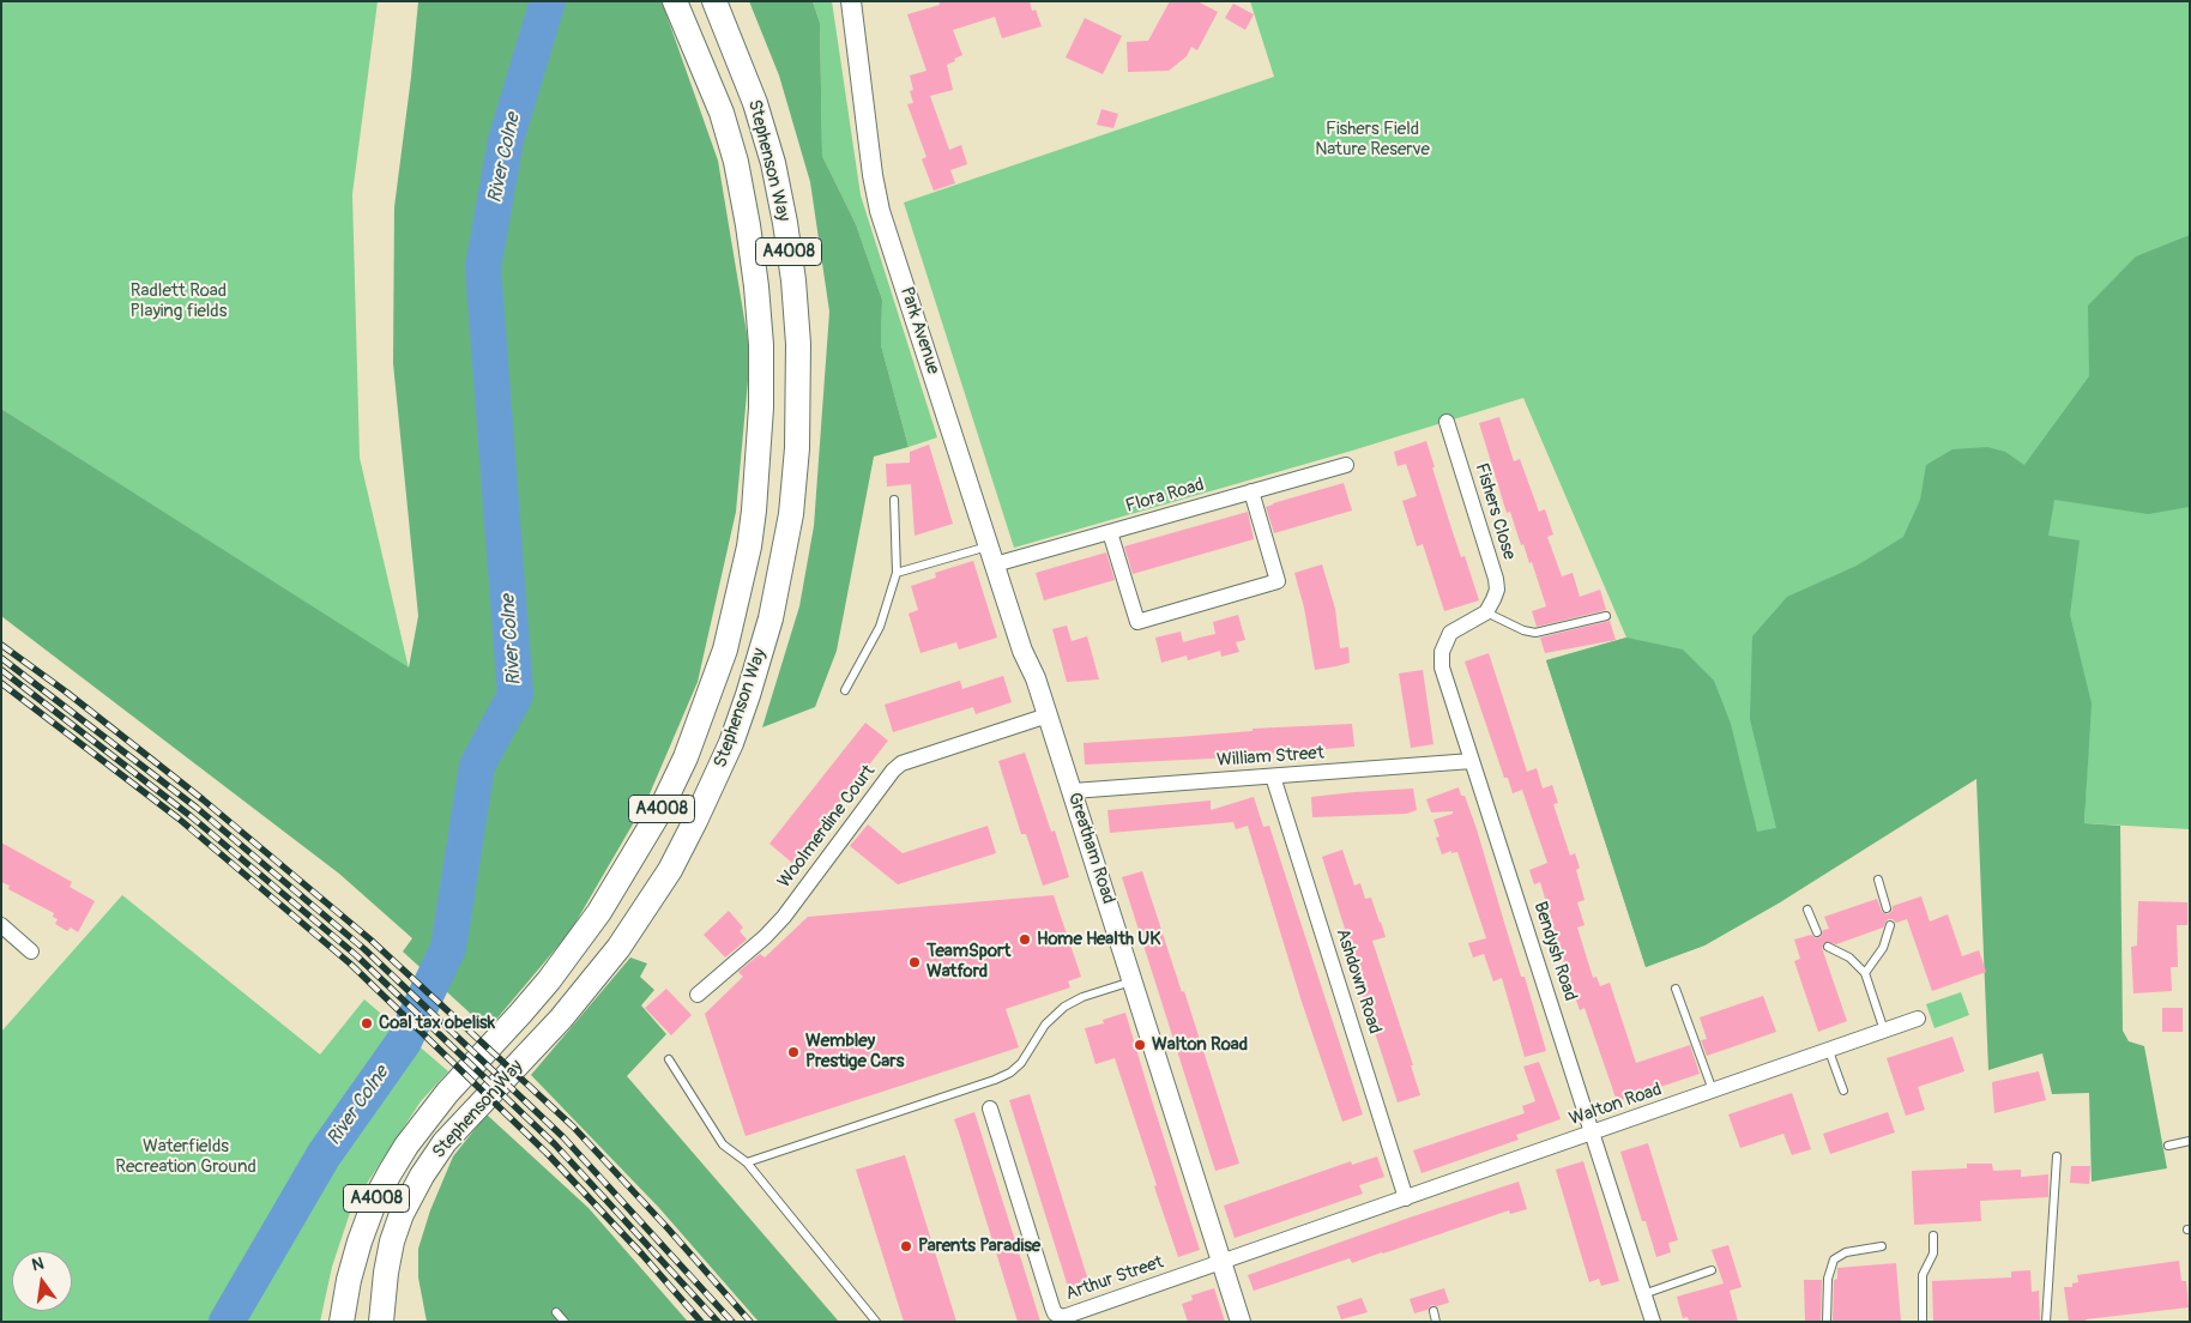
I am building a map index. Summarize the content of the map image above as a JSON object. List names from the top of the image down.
{
  "streets": {
    "main road": ["Stephenson Way", "A4008"],
    "street": [
      "Park Avenue",
      "Flora Road",
      "Fishers Close",
      "William Street",
      "Woolmerdine Court",
      "Greatham Road",
      "Bendysh Road",
      "Ashdown Road",
      "Walton Road",
      "Arthur Street"
    ]
  },
  "crossings": [
    ["Park Avenue", "Flora Road"],
    ["Park Avenue", "Greatham Road"],
    ["Fishers Close", "Bendysh Road"],
    ["William Street", "Greatham Road"],
    ["William Street", "Bendysh Road"],
    ["William Street", "Ashdown Road"],
    ["Woolmerdine Court", "Greatham Road"],
    ["Greatham Road", "Walton Road"],
    ["Greatham Road", "Arthur Street"],
    ["Bendysh Road", "Walton Road"],
    ["Ashdown Road", "Walton Road"],
    ["Walton Road", "Arthur Street"]
  ],
  "water": ["River Colne"],
  "parks": ["Fishers Field Nature Reserve", "Radlett Road Playing fields", "Waterfields Recreation Ground"],
  "places": [
    "Home Health UK",
    "TeamSport Watford",
    "Coal tax obelisk",
    "Walton Road",
    "Wembley Prestige Cars",
    "Parents Paradise"
  ],
  "north": "top"
}
